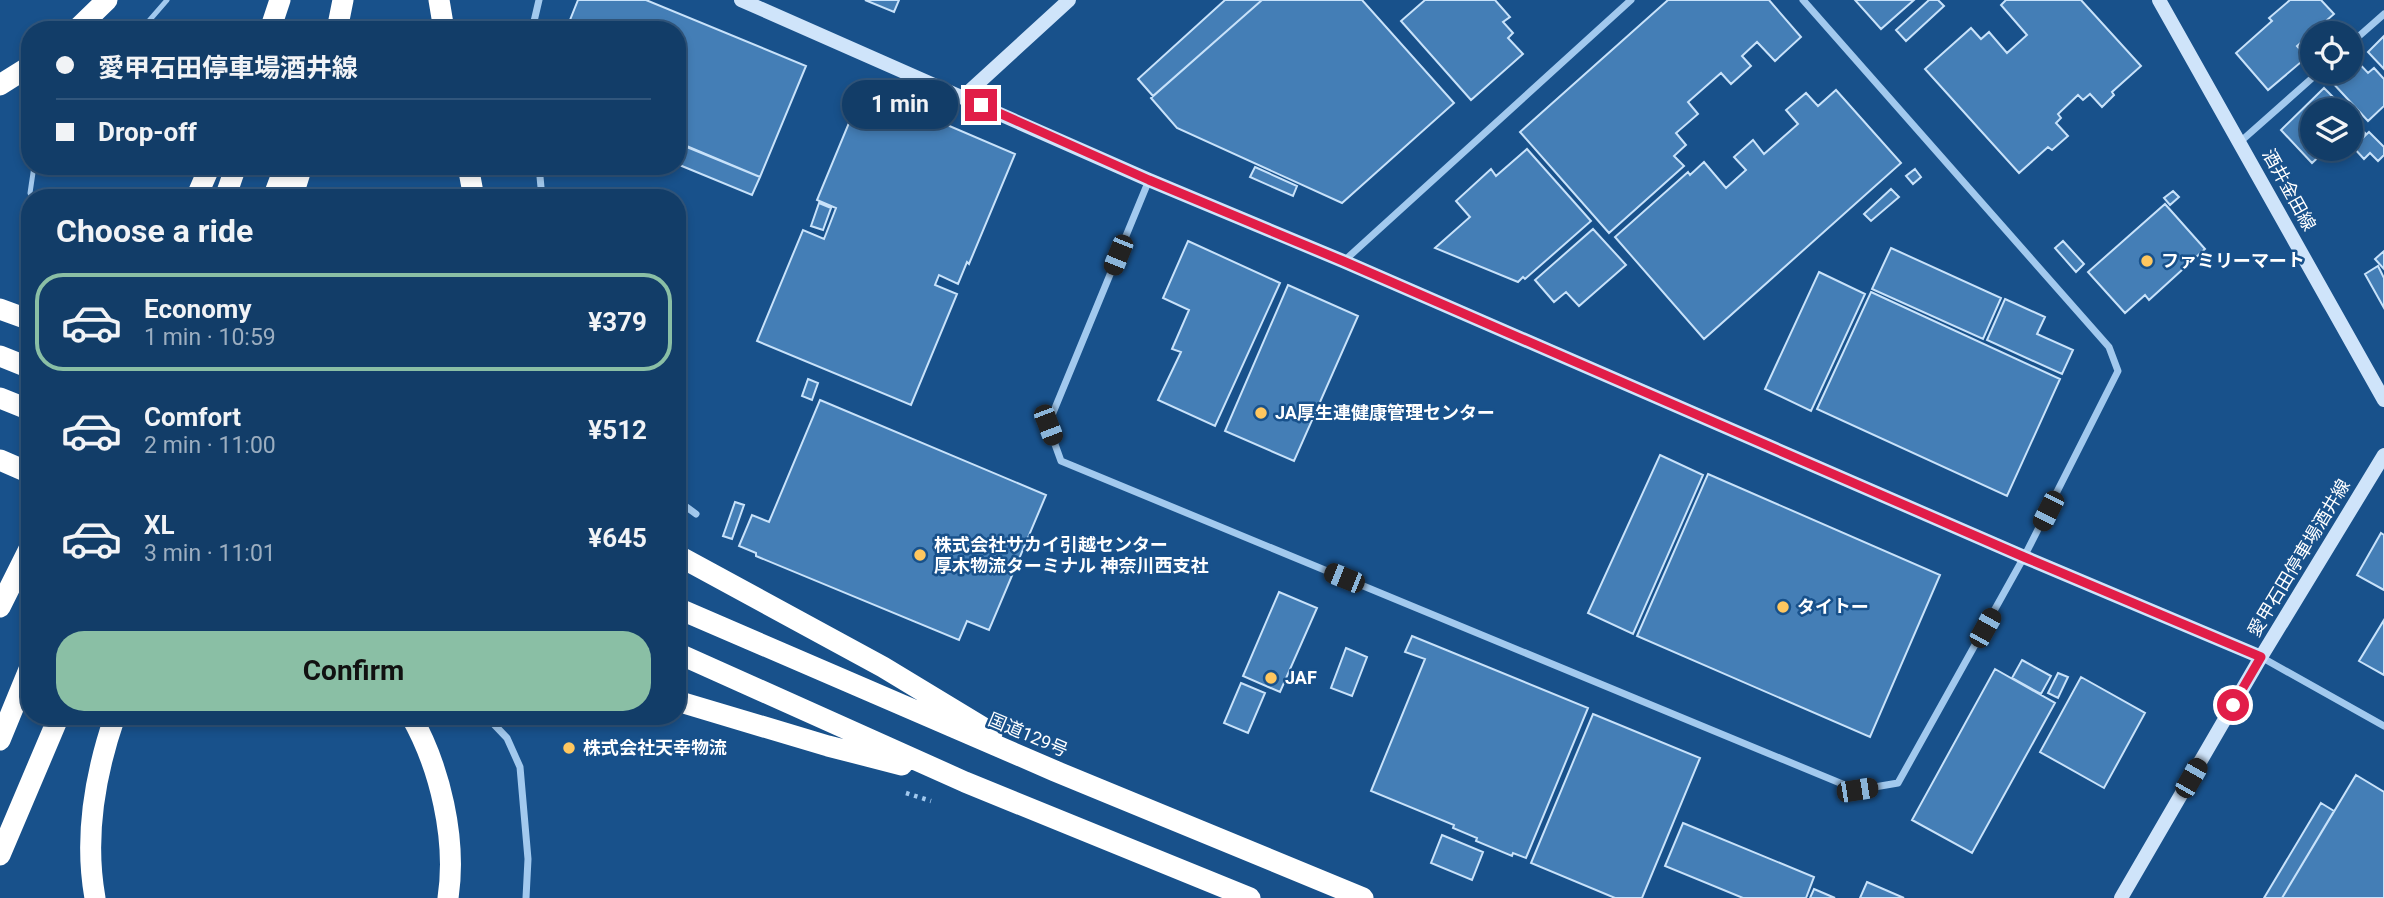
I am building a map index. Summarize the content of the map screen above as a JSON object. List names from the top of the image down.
{
  "streets": {
    "highway": ["国道129号"],
    "street": ["酒井金田線", "愛甲石田停車場酒井線"]
  },
  "places": [
    "ファミリーマート",
    "JA厚生連健康管理センター",
    "株式会社サカイ引越センター 厚木物流ターミナル 神奈川西支社",
    "タイトー",
    "JAF",
    "株式会社天幸物流"
  ],
  "page": {
    "banner": ["愛甲石田停車場酒井線", "Drop-off"],
    "bubble": "1 min",
    "heading": "Choose a ride",
    "list": [
      {
        "name": "Economy",
        "note": "1 min · 10:59",
        "value": "¥379"
      },
      {
        "name": "Comfort",
        "note": "2 min · 11:00",
        "value": "¥512"
      },
      {
        "name": "XL",
        "note": "3 min · 11:01",
        "value": "¥645"
      }
    ],
    "buttons": "Confirm"
  }
}
